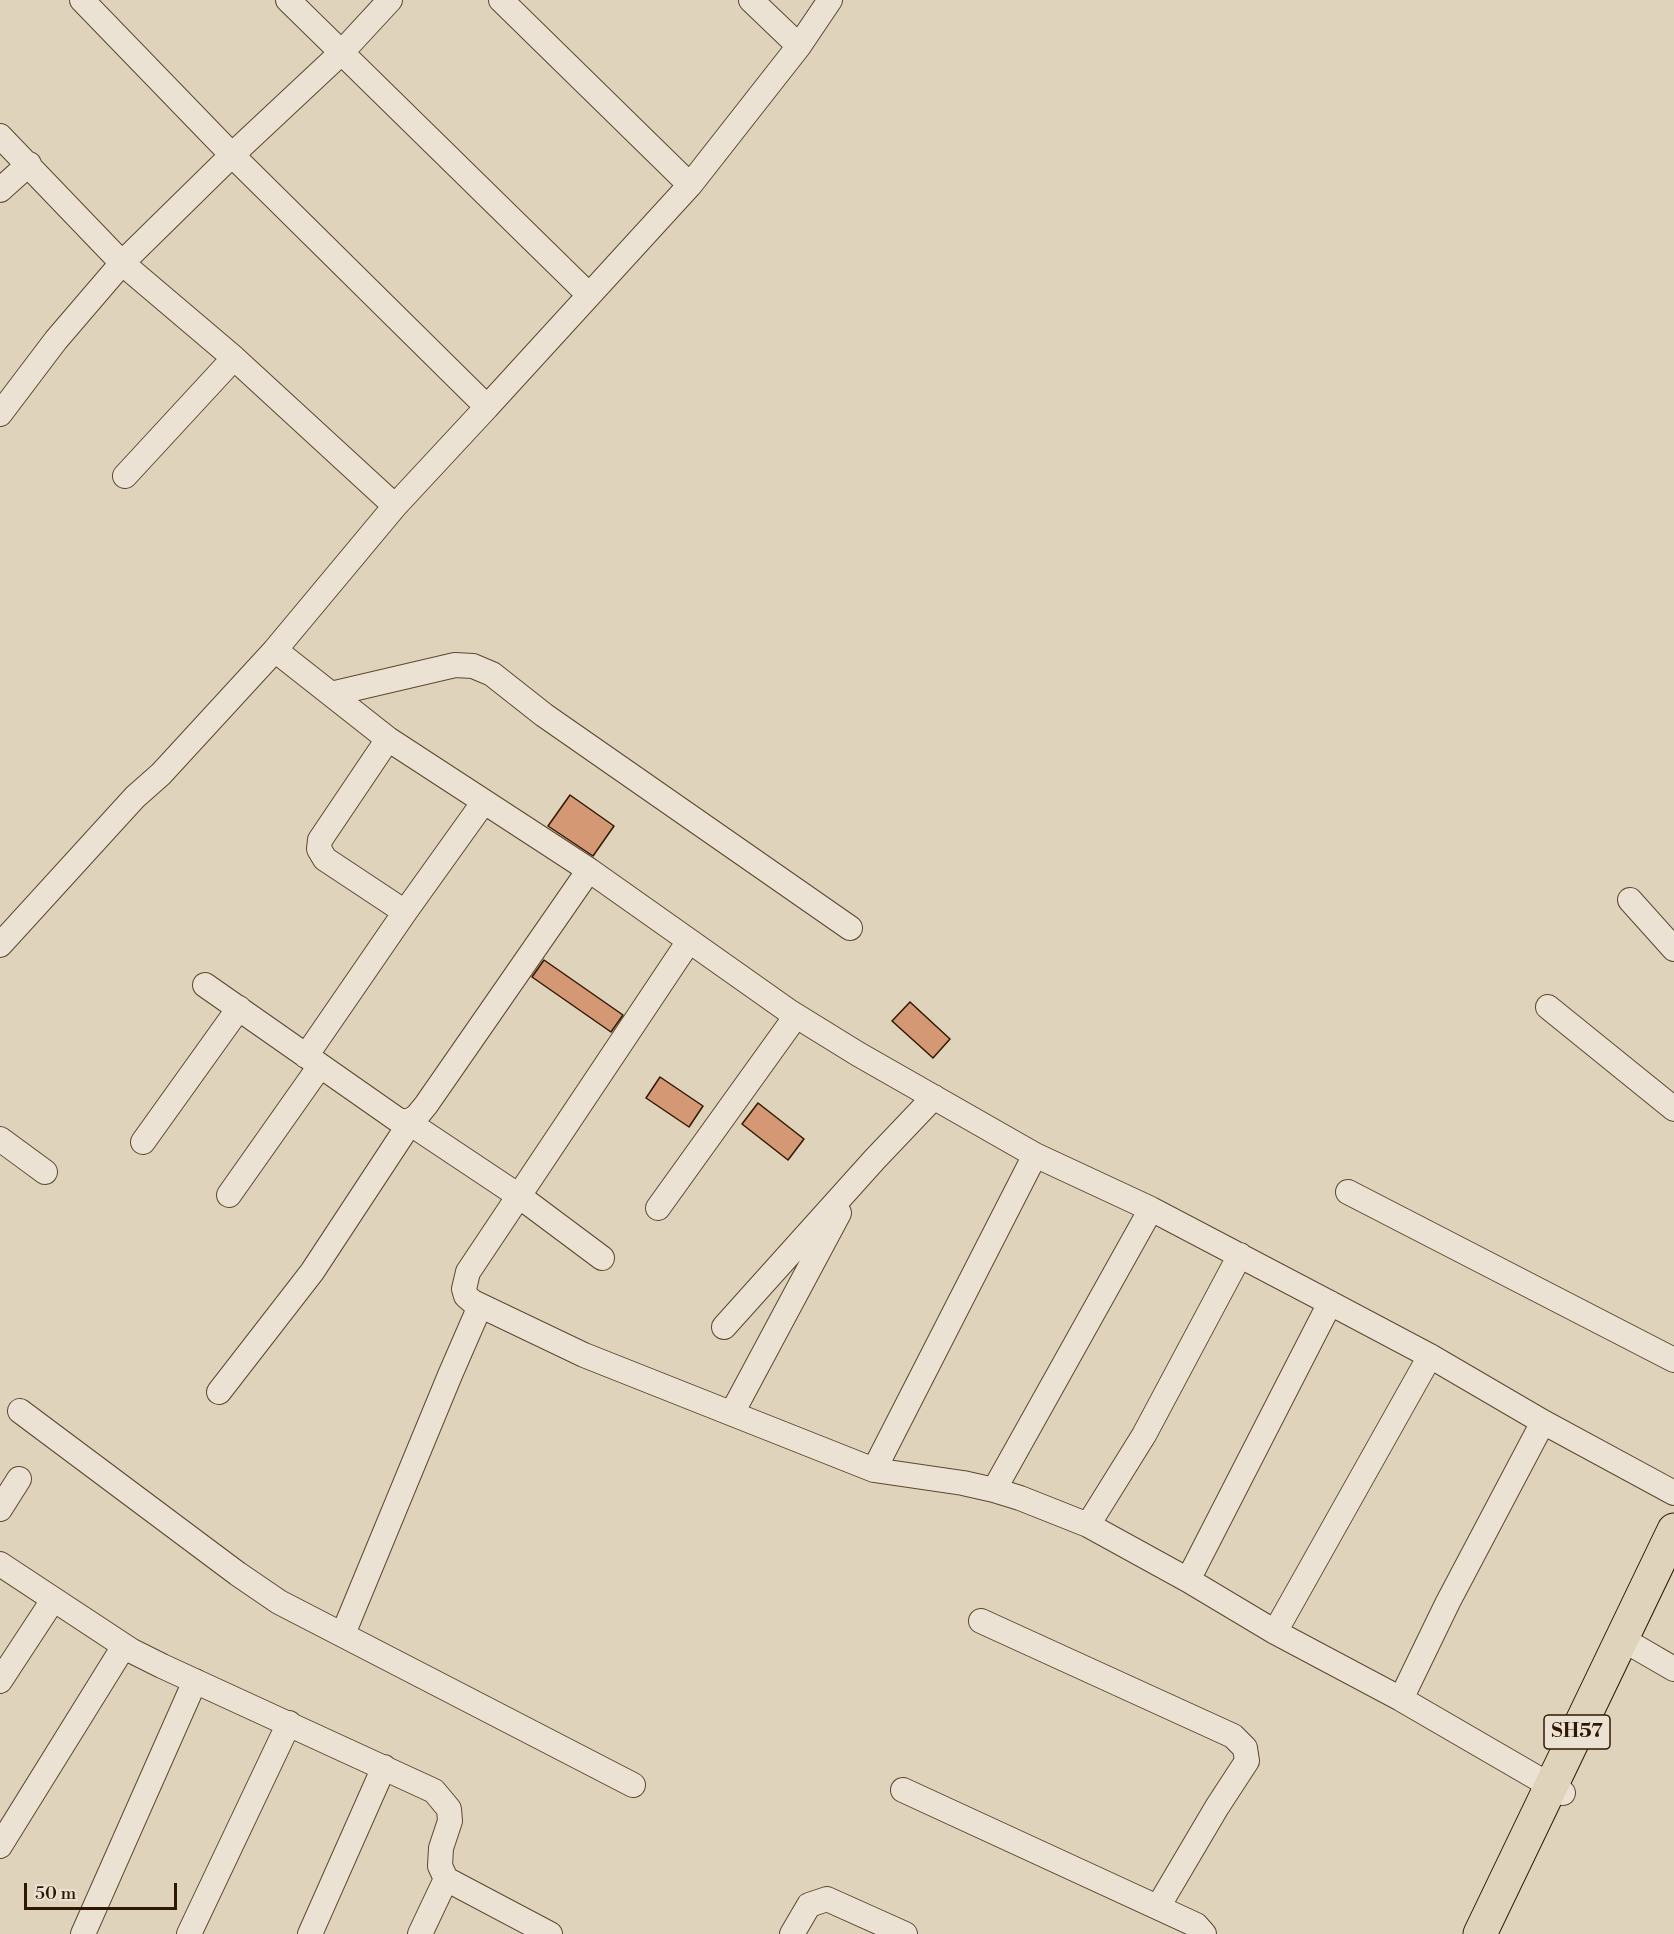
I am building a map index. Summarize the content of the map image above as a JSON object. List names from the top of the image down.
{
  "streets": {
    "main road": ["SH57"]
  },
  "scale_bar": "50 m"
}
